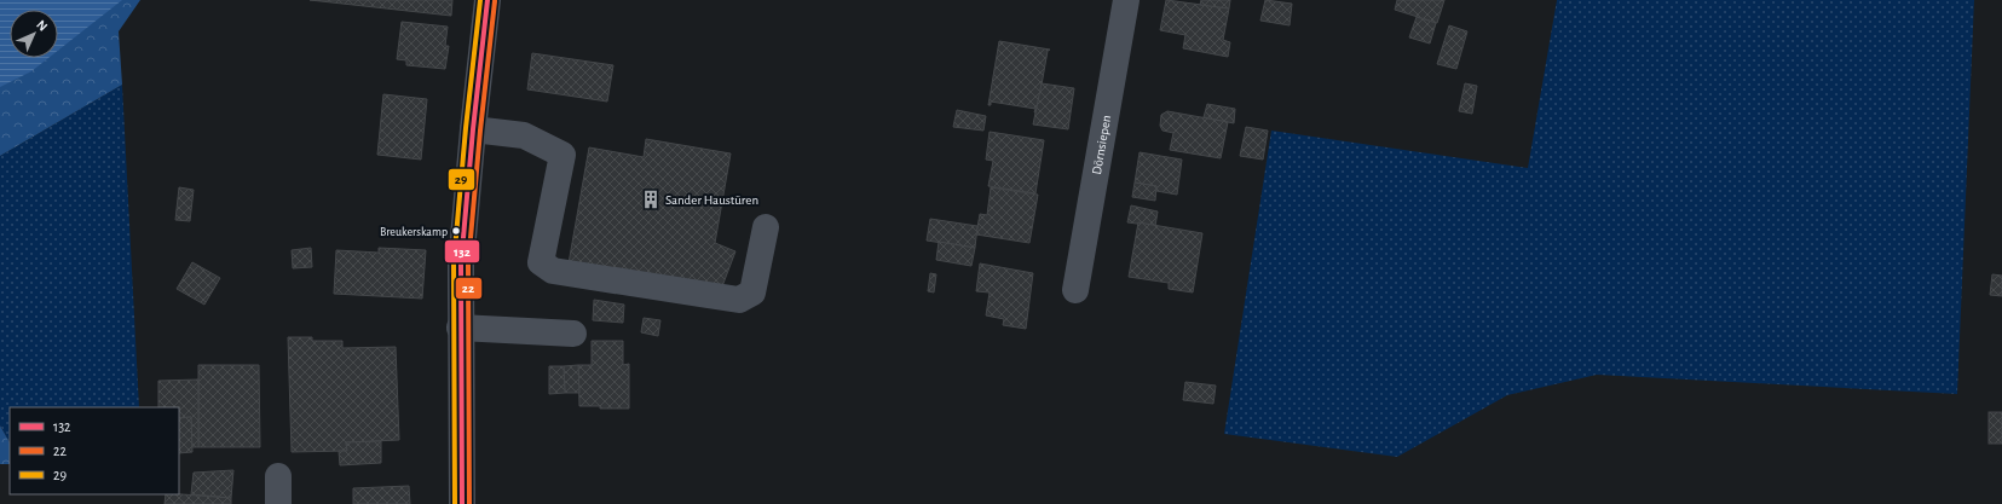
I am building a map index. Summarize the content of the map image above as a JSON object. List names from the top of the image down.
{
  "streets": {
    "street": ["Dörnsiepen"]
  },
  "places": {
    "building": ["Sander Haustüren"],
    "other": ["Breukerskamp"]
  },
  "lines": ["transit line 132", "transit line 29", "transit line 22"],
  "legend": ["132", "22", "29"],
  "north": "top right"
}
